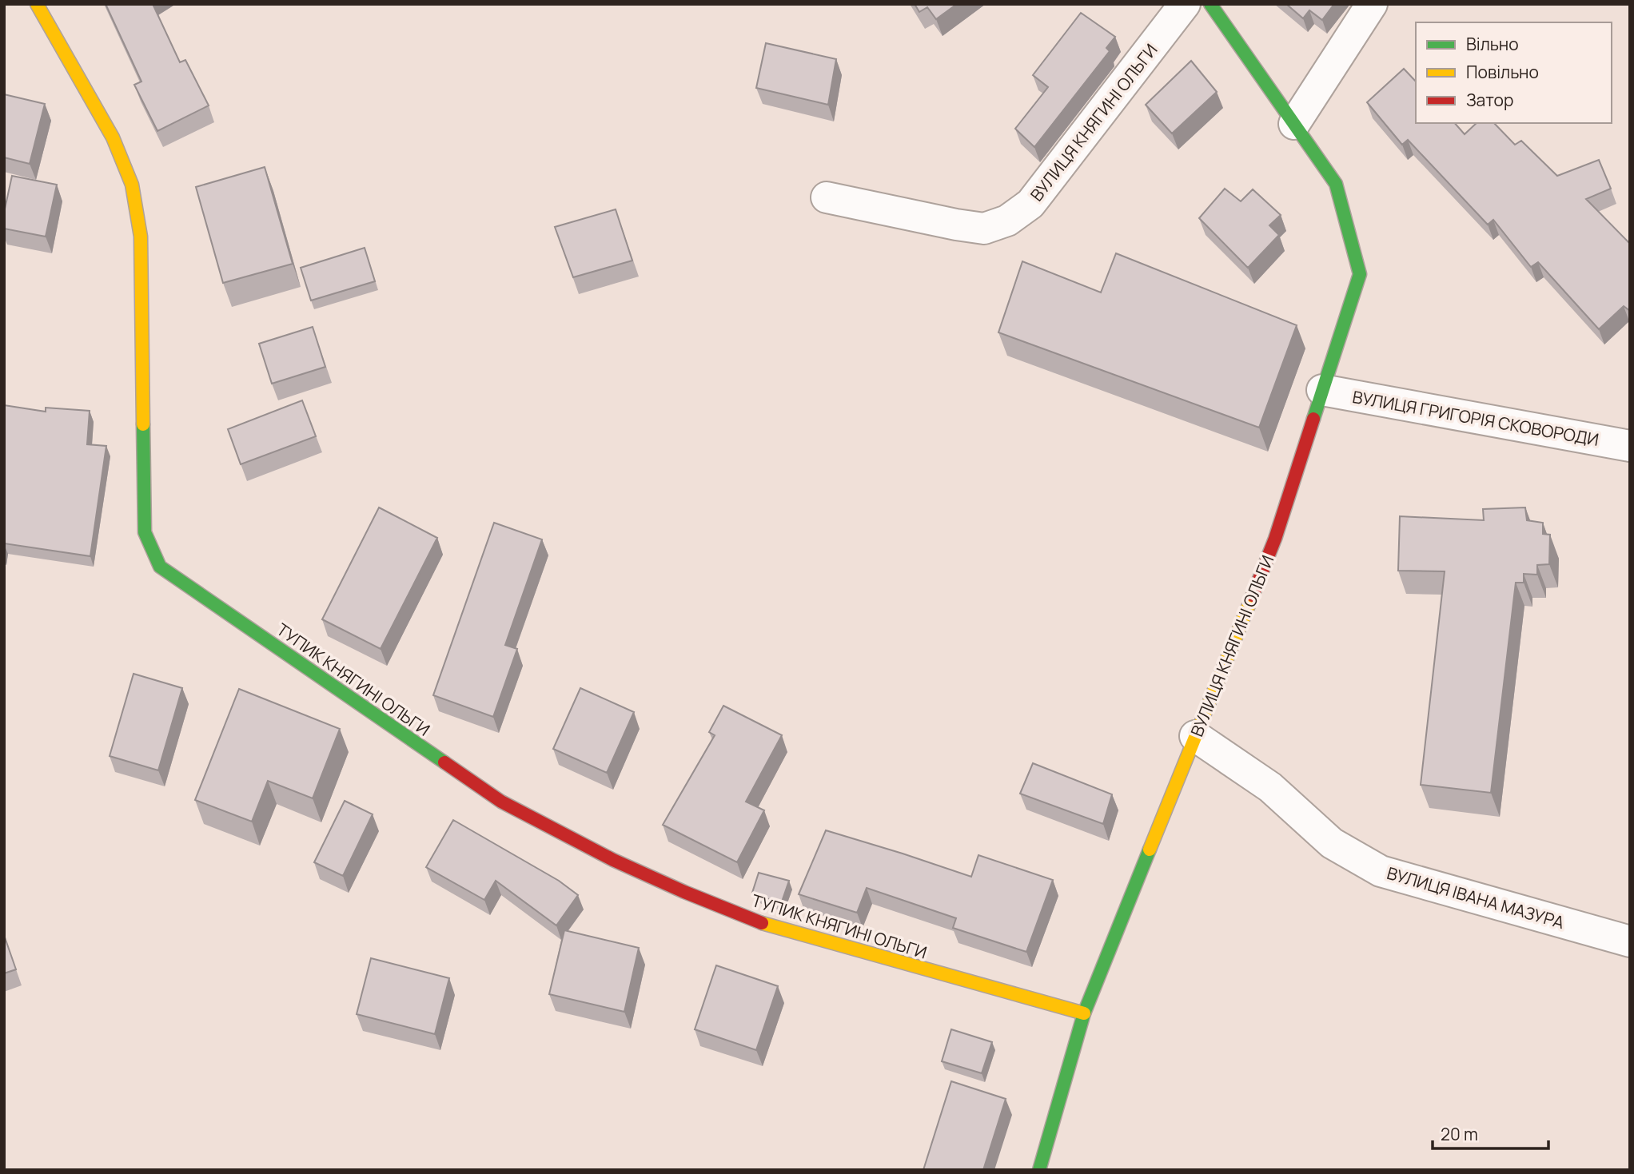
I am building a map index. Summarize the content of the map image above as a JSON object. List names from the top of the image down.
{
  "streets": {
    "street": [
      "ВУЛИЦЯ КНЯГИНІ ОЛЬГИ",
      "ВУЛИЦЯ ГРИГОРІЯ СКОВОРОДИ",
      "ТУПИК КНЯГИНІ ОЛЬГИ",
      "ВУЛИЦЯ ІВАНА МАЗУРА"
    ]
  },
  "crossings": [
    ["ВУЛИЦЯ КНЯГИНІ ОЛЬГИ", "ВУЛИЦЯ ГРИГОРІЯ СКОВОРОДИ"],
    ["ВУЛИЦЯ КНЯГИНІ ОЛЬГИ", "ТУПИК КНЯГИНІ ОЛЬГИ"],
    ["ВУЛИЦЯ КНЯГИНІ ОЛЬГИ", "ВУЛИЦЯ ІВАНА МАЗУРА"]
  ],
  "legend": ["Вільно", "Повільно", "Затор"],
  "scale_bar": "20 m"
}
